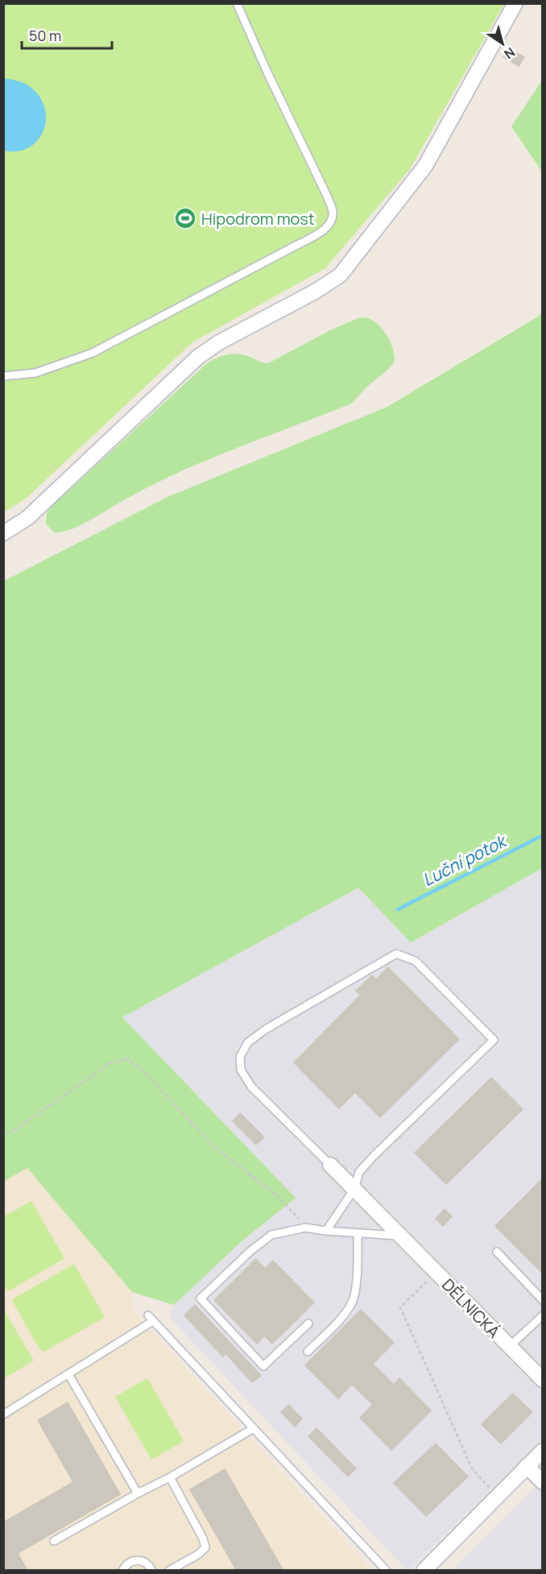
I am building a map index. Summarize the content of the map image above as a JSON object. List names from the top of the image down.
{
  "streets": {
    "street": ["DĚLNICKÁ"]
  },
  "water": ["Luční potok"],
  "places": {
    "sports": ["Hipodrom most"]
  },
  "scale_bar": "50 m",
  "north": "bottom right"
}
